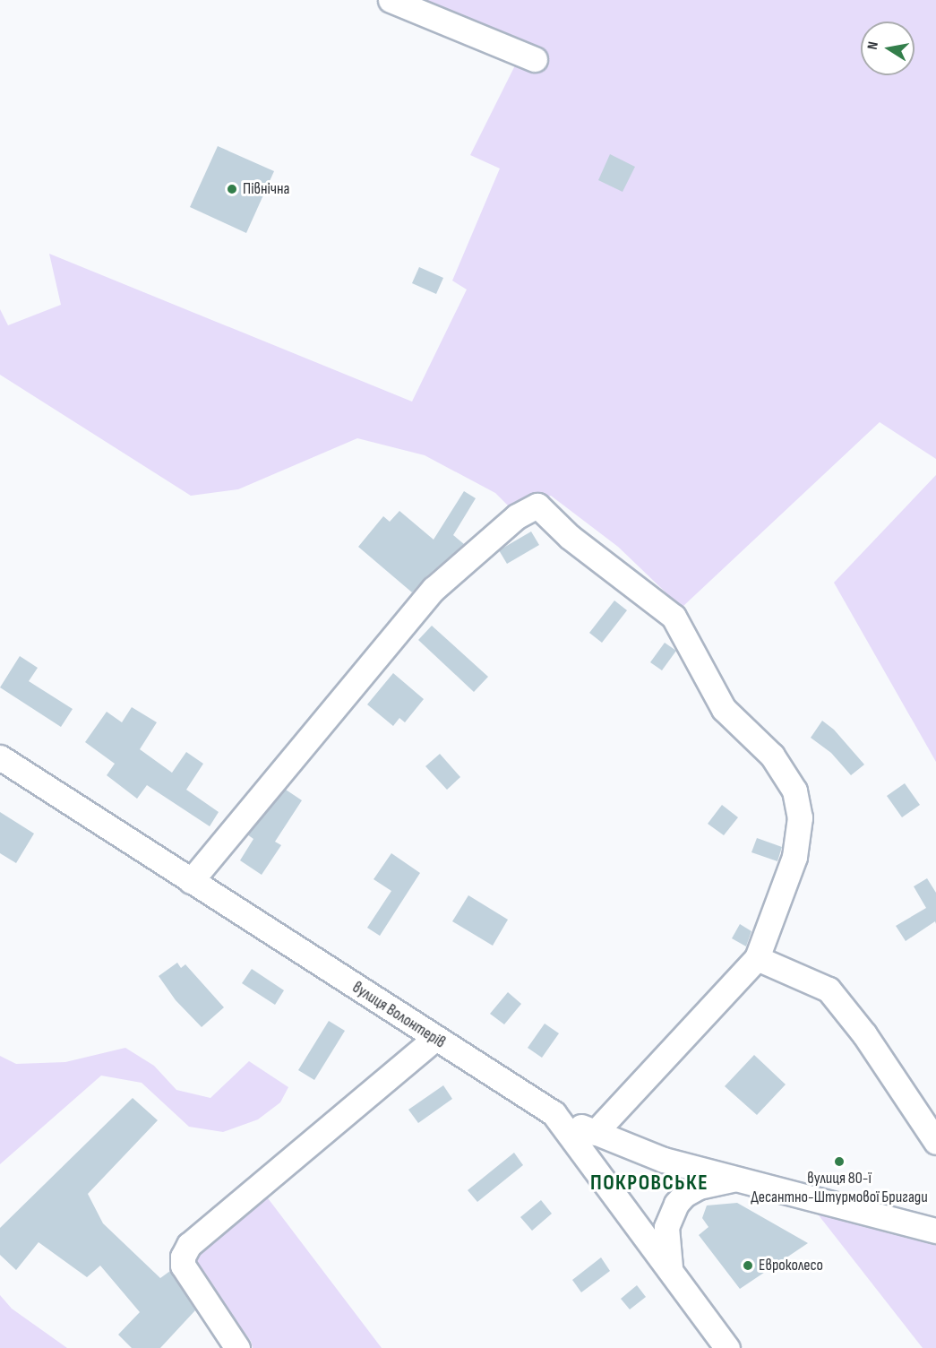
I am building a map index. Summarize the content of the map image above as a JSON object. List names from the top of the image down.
{
  "streets": {
    "street": ["вулиця Волонтерів"]
  },
  "districts": ["ПОКРОВСЬКЕ"],
  "places": ["Північна", "вулиця 80-ї Десантно-Штурмової Бригади", "Евроколесо"],
  "north": "left"
}
